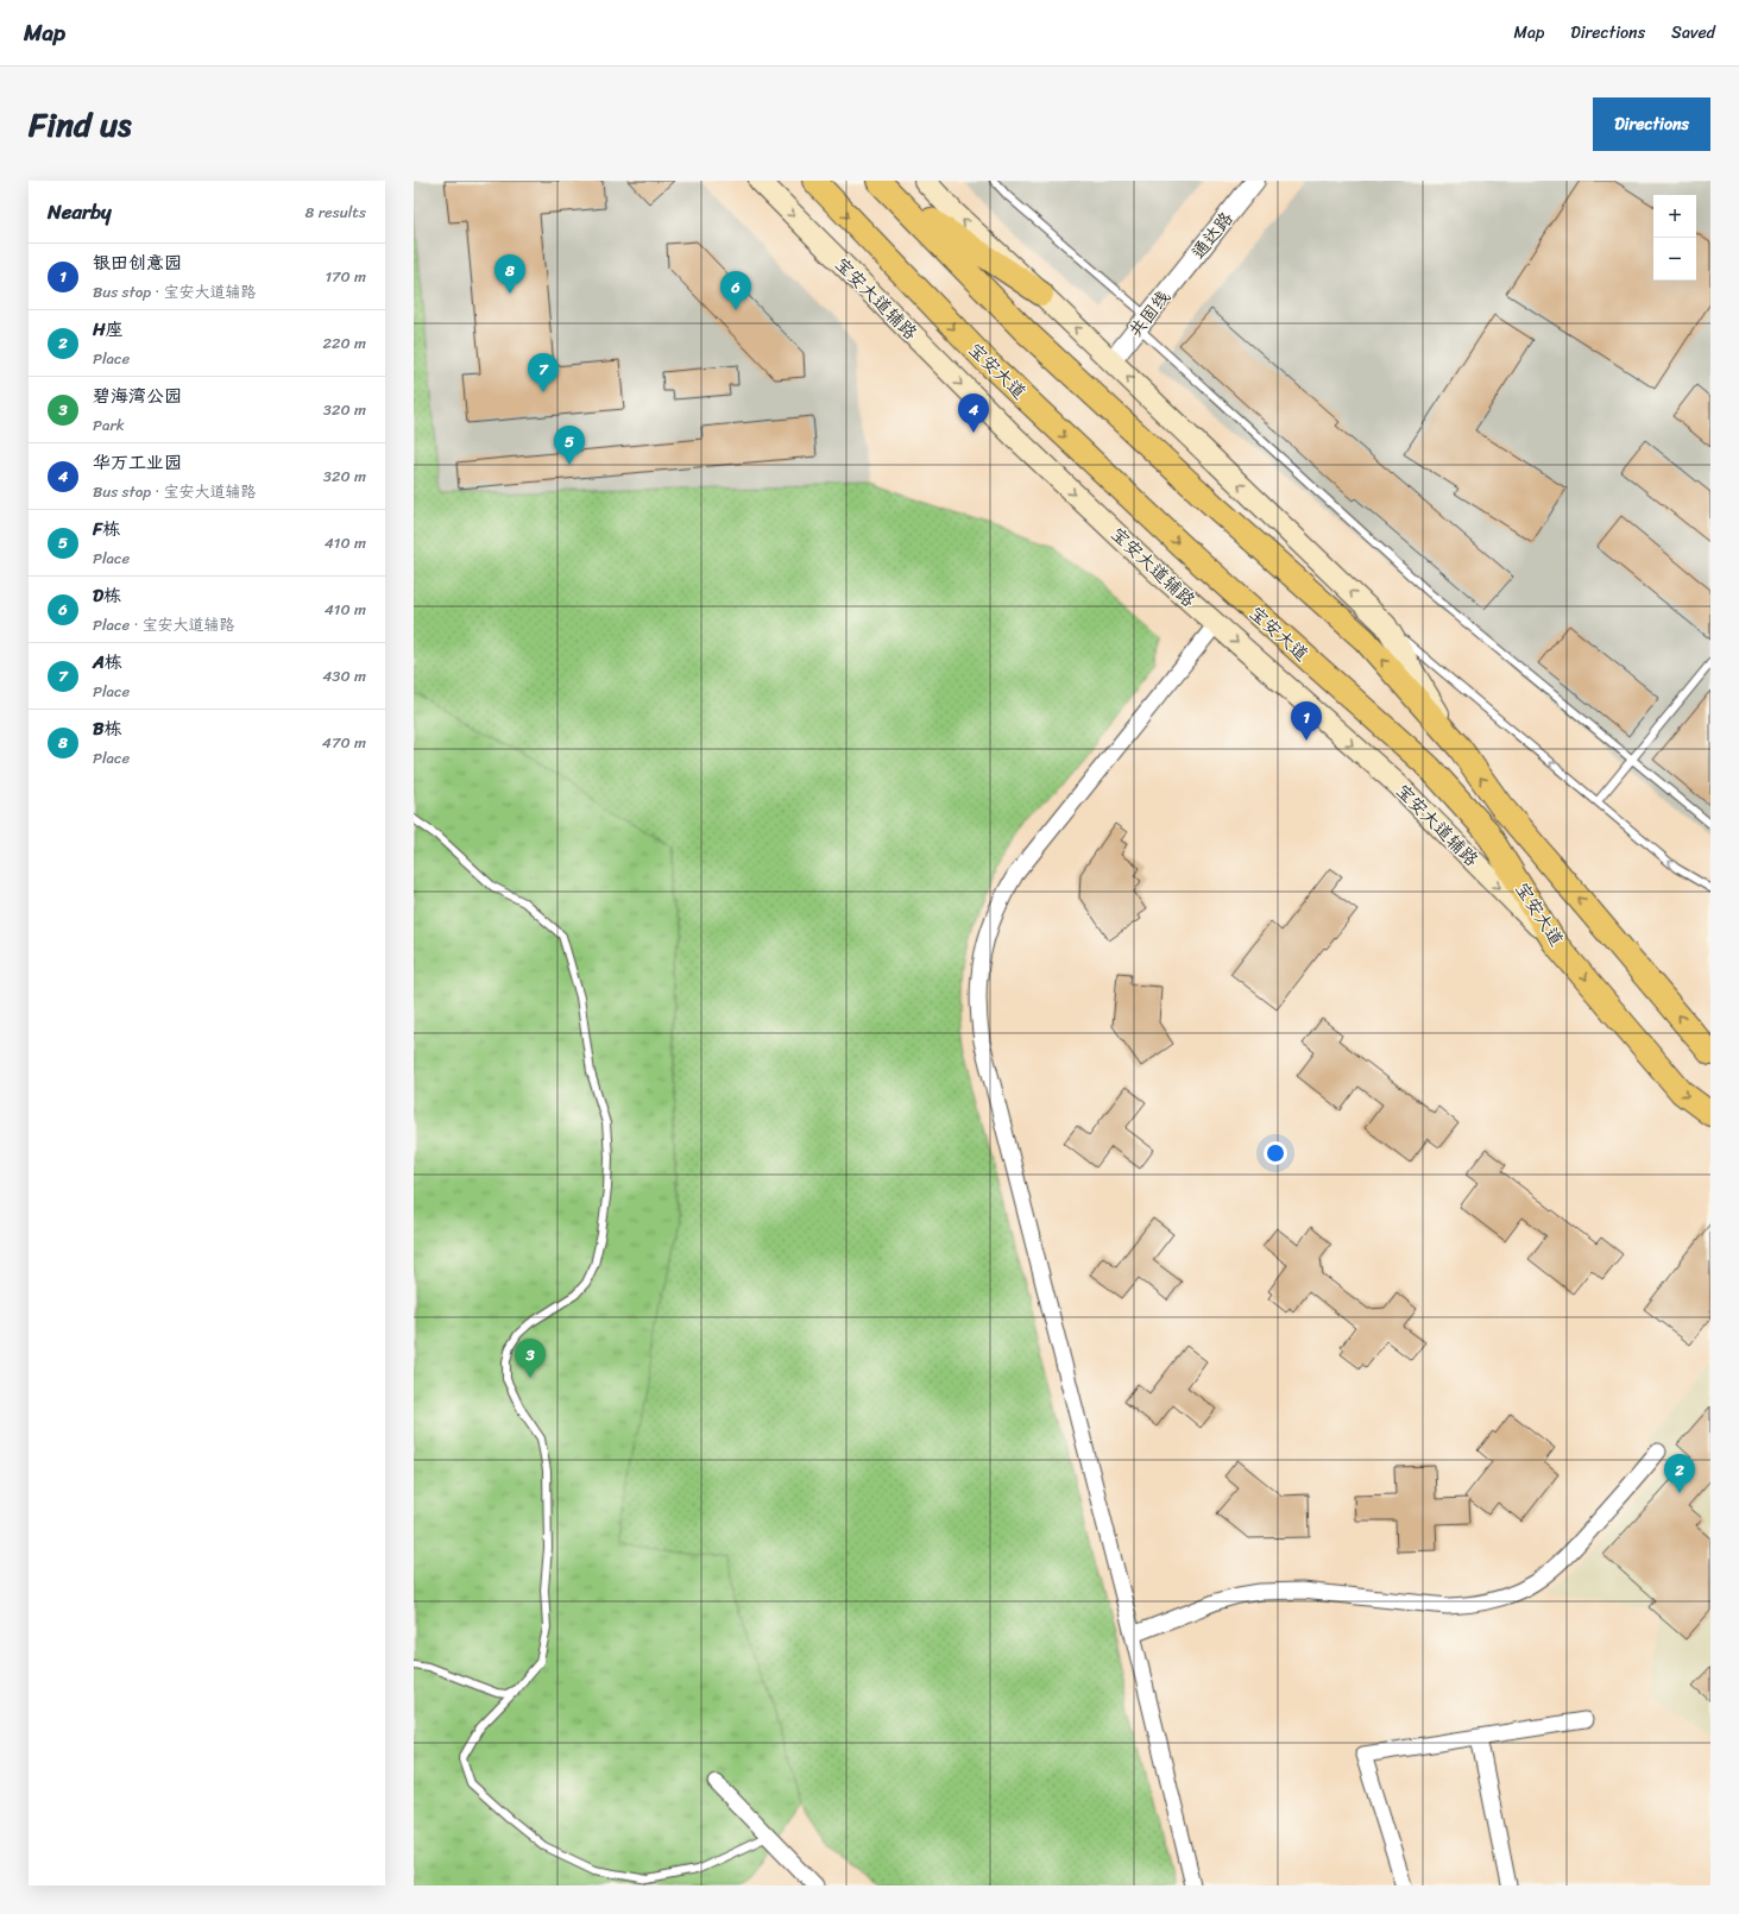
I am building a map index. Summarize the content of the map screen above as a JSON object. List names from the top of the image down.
{
  "streets": {
    "main road": ["宝安大道辅路", "宝安大道"],
    "street": ["通达路", "共固线"]
  },
  "crossings": [
    ["通达路", "共固线"],
    ["宝安大道辅路", "宝安大道"]
  ],
  "page": {
    "header": "Map",
    "nav": ["Map", "Directions", "Saved"],
    "title": "Find us",
    "buttons": "Directions",
    "heading": ["Nearby", "8 results"],
    "map_buttons": ["+", "−"],
    "list": [
      {
        "mark": "1",
        "name": "银田创意园",
        "note": "Bus stop · 宝安大道辅路",
        "value": "170 m"
      },
      {
        "mark": "2",
        "name": "H座",
        "note": "Place",
        "value": "220 m"
      },
      {
        "mark": "3",
        "name": "碧海湾公园",
        "note": "Park",
        "value": "320 m"
      },
      {
        "mark": "4",
        "name": "华万工业园",
        "note": "Bus stop · 宝安大道辅路",
        "value": "320 m"
      },
      {
        "mark": "5",
        "name": "F栋",
        "note": "Place",
        "value": "410 m"
      },
      {
        "mark": "6",
        "name": "D栋",
        "note": "Place · 宝安大道辅路",
        "value": "410 m"
      },
      {
        "mark": "7",
        "name": "A栋",
        "note": "Place",
        "value": "430 m"
      },
      {
        "mark": "8",
        "name": "B栋",
        "note": "Place",
        "value": "470 m"
      }
    ],
    "pins": [
      "8",
      "6",
      "7",
      "4",
      "5",
      "1",
      "3",
      "2"
    ]
  }
}
